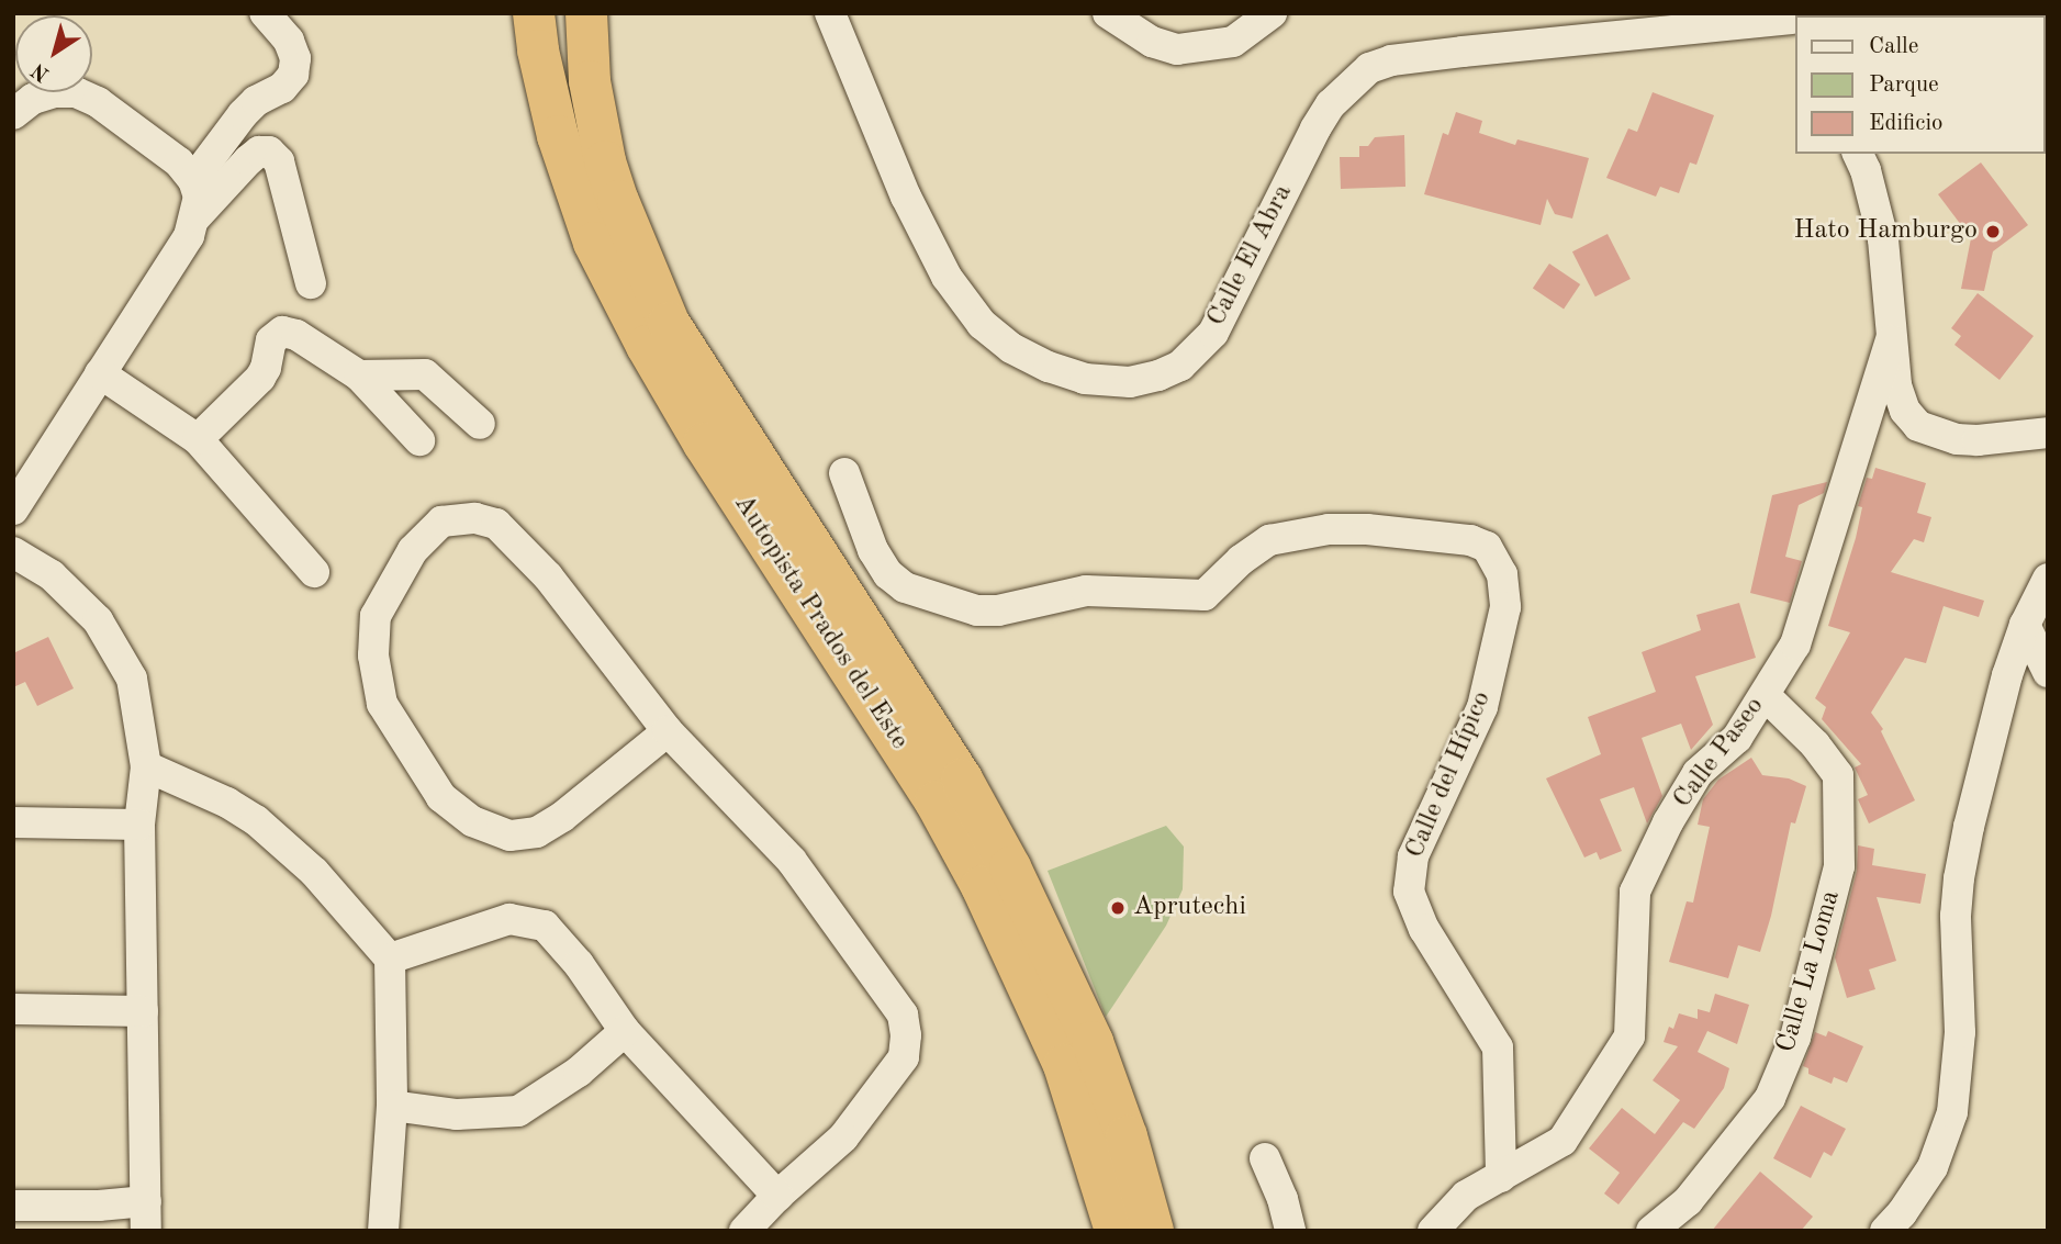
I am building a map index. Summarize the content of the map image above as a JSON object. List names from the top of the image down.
{
  "streets": {
    "highway": ["Autopista Prados del Este"],
    "street": [
      "Calle El Abra",
      "Calle Paseo",
      "Calle del Hípico",
      "Calle La Loma"
    ]
  },
  "crossings": [
    ["Calle Paseo", "Calle del Hípico"],
    ["Calle Paseo", "Calle La Loma"]
  ],
  "places": ["Hato Hamburgo", "Aprutechi"],
  "legend": ["Calle", "Parque", "Edificio"],
  "north": "bottom left"
}
